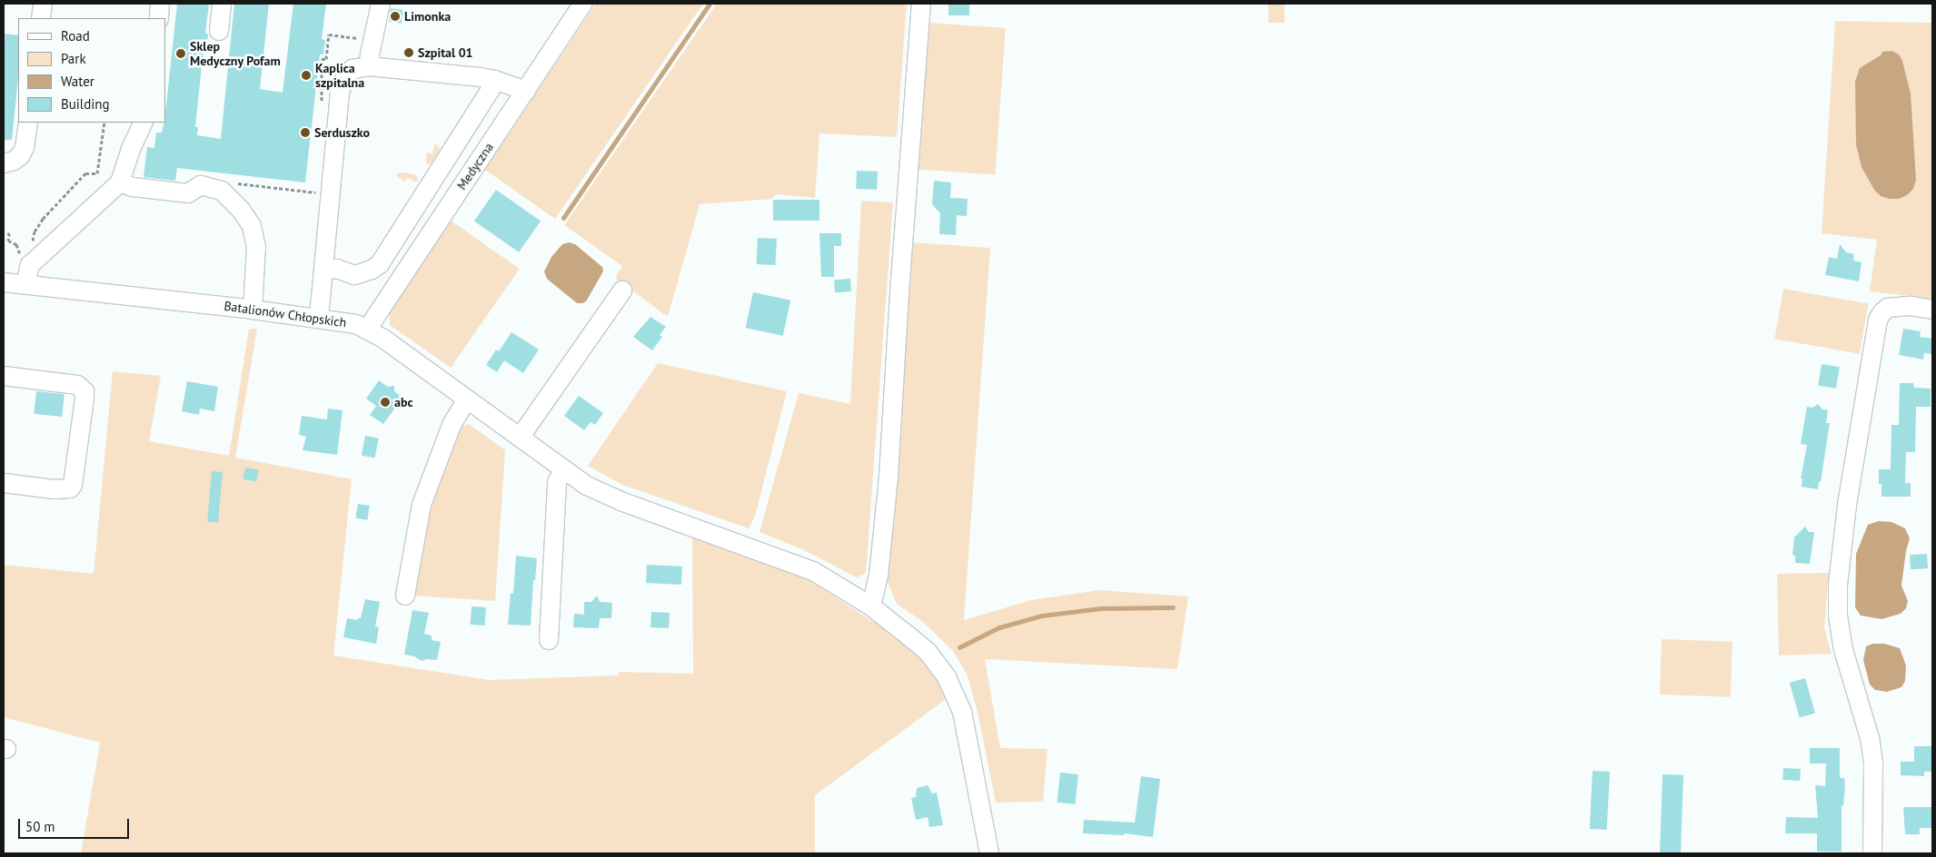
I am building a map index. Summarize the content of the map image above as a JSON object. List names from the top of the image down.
{
  "streets": {
    "street": ["Medyczna", "Batalionów Chłopskich"]
  },
  "crossings": [
    ["Medyczna", "Batalionów Chłopskich"]
  ],
  "places": [
    "Limonka",
    "Szpital 01",
    "Sklep Medyczny Pofam",
    "Kaplica szpitalna",
    "Serduszko",
    "abc"
  ],
  "legend": [
    "Road",
    "Park",
    "Water",
    "Building"
  ],
  "scale_bar": "50 m"
}
